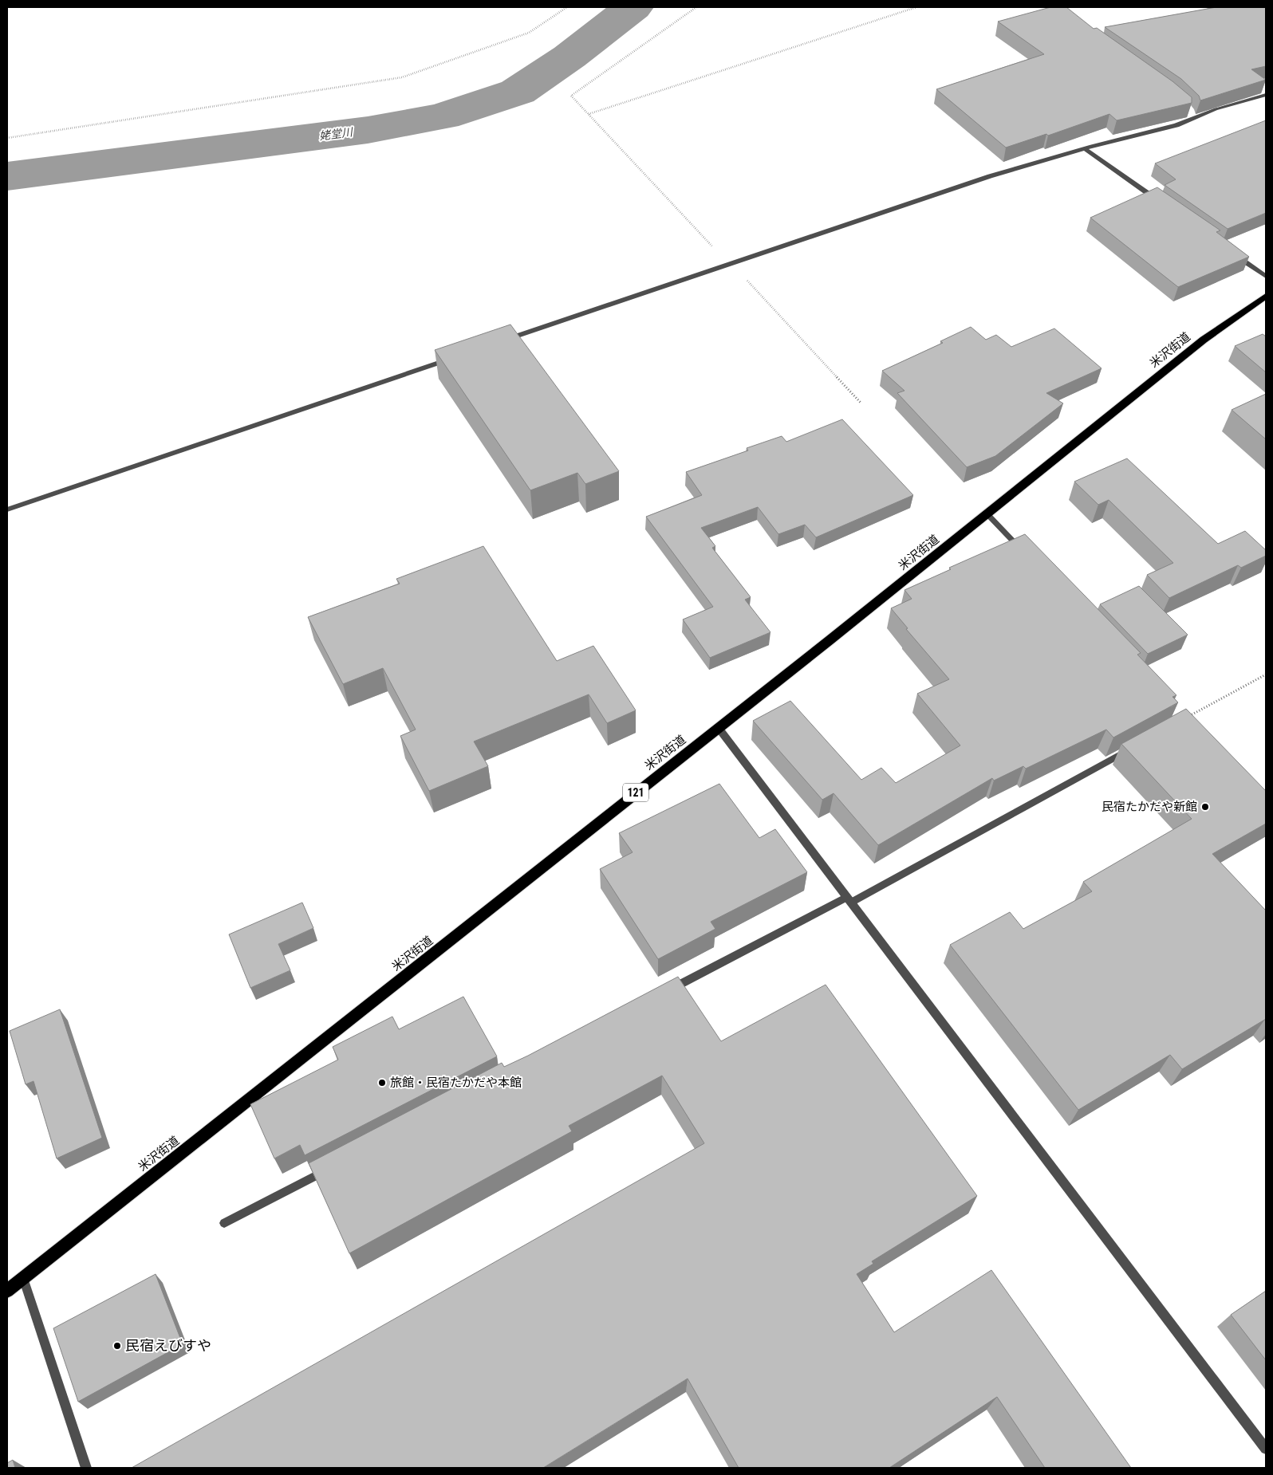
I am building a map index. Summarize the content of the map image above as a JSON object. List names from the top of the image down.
{
  "streets": {
    "highway": ["米沢街道", "121"]
  },
  "water": ["姥堂川"],
  "places": ["民宿たかだや新館", "旅館・民宿たかだや本館", "民宿えびすや"]
}
